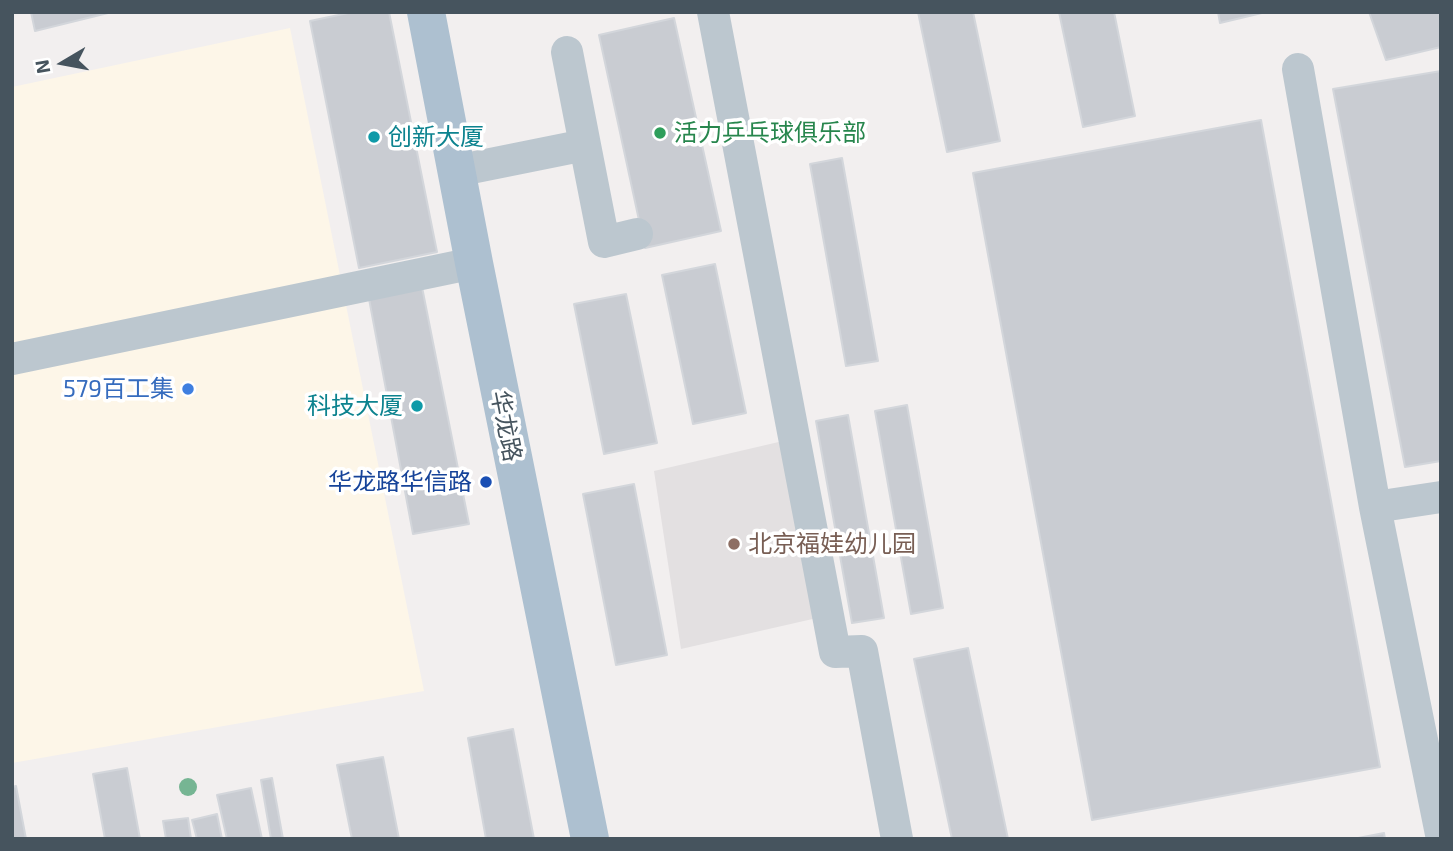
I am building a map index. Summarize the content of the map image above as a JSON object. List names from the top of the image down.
{
  "streets": {
    "main road": ["华龙路"]
  },
  "places": [
    "活力乒乓球俱乐部",
    "创新大厦",
    "579百工集",
    "科技大厦",
    "华龙路华信路",
    "北京福娃幼儿园"
  ],
  "north": "left"
}
